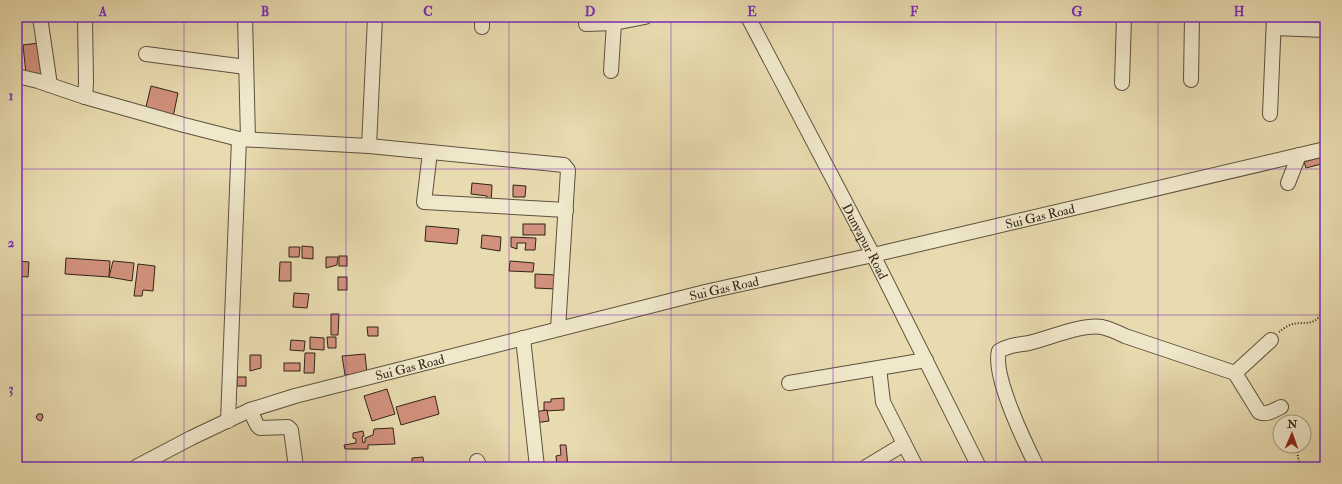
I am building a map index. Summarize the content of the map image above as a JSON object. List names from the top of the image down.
{
  "streets": {
    "street": ["Sui Gas Road", "Dunyapur Road"]
  },
  "crossings": [
    ["Sui Gas Road", "Dunyapur Road"]
  ],
  "north": "top",
  "grid": {
    "columns": [
      "A",
      "B",
      "C",
      "D",
      "E",
      "F",
      "G",
      "H"
    ],
    "rows": ["1", "2", "3"]
  }
}
